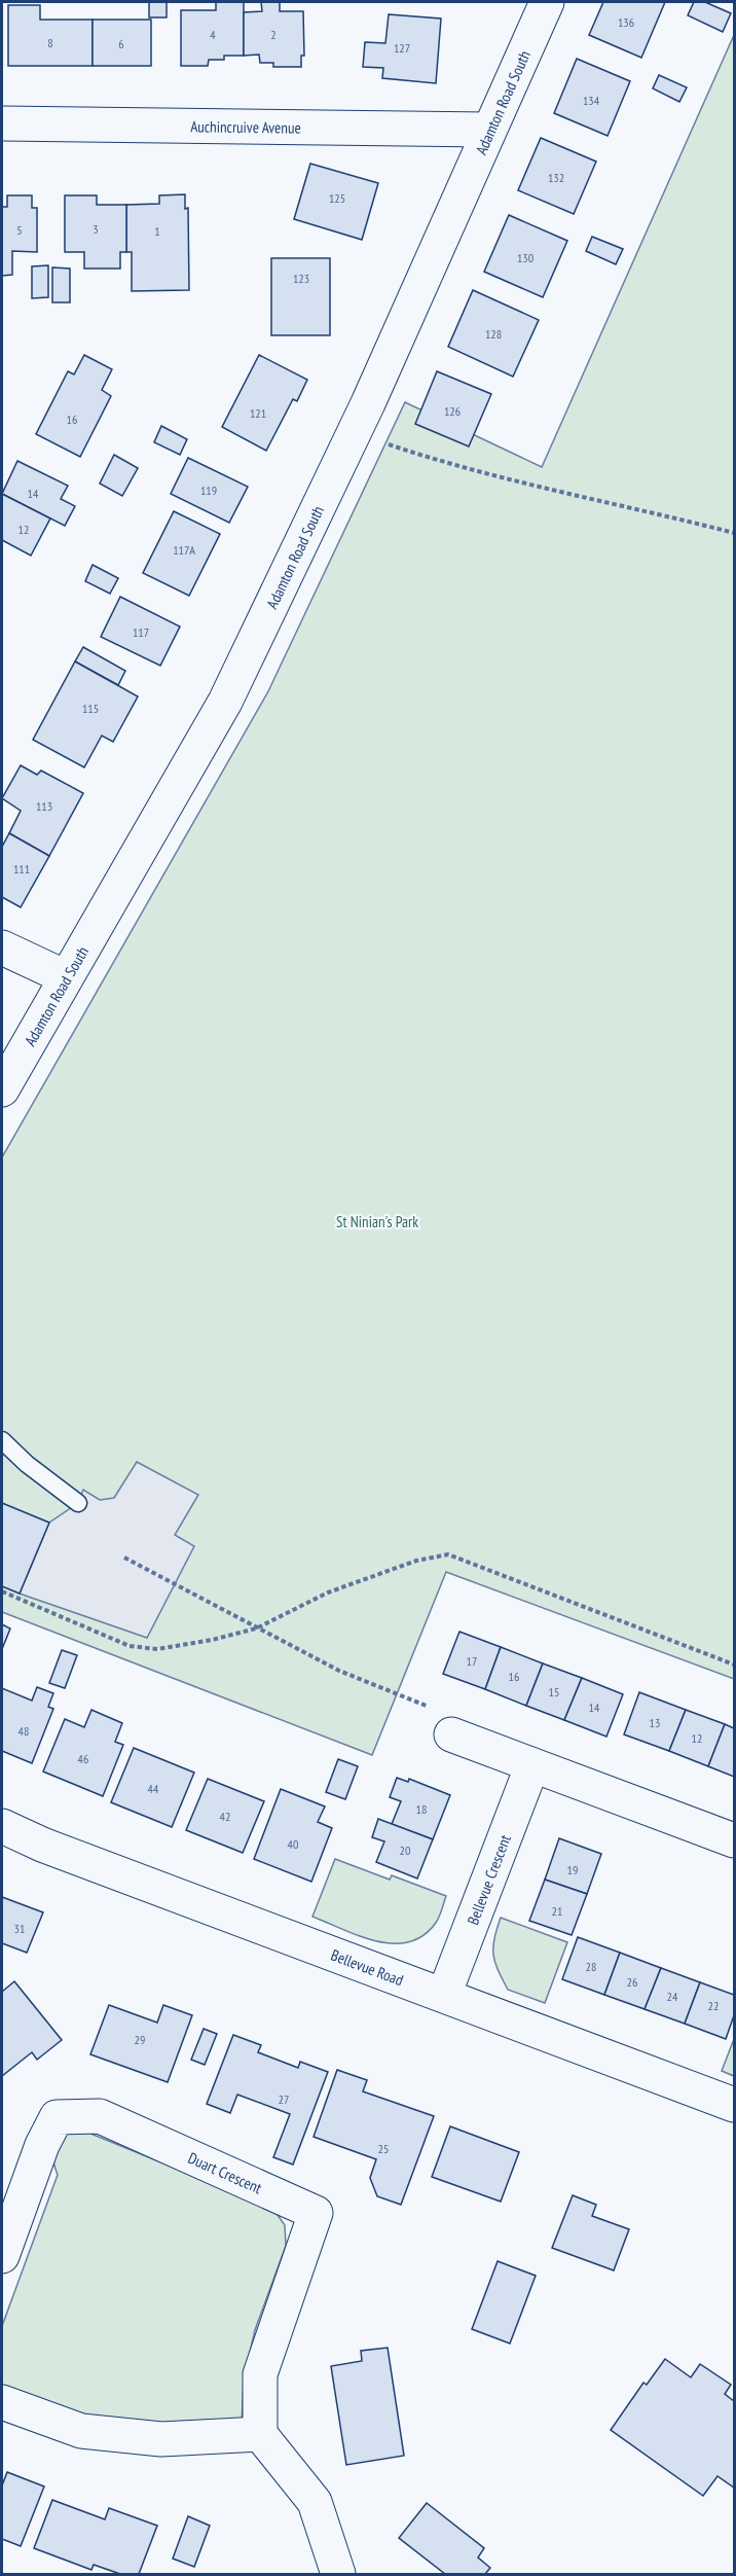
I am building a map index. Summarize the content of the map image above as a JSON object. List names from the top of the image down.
{
  "streets": {
    "street": [
      "Adamton Road South",
      "Auchincruive Avenue",
      "Bellevue Crescent",
      "Bellevue Road",
      "Duart Crescent"
    ]
  },
  "crossings": [
    ["Adamton Road South", "Auchincruive Avenue"],
    ["Bellevue Crescent", "Bellevue Road"]
  ],
  "parks": ["St Ninian's Park"],
  "house_numbers": [
    "136",
    "4",
    "2",
    "8",
    "6",
    "127",
    "134",
    "132",
    "125",
    "3",
    "5",
    "1",
    "130",
    "123",
    "128",
    "126",
    "121",
    "16",
    "119",
    "14",
    "12",
    "117A",
    "117",
    "115",
    "113",
    "111",
    "17",
    "16",
    "15",
    "14",
    "13",
    "48",
    "12",
    "46",
    "44",
    "18",
    "42",
    "40",
    "20",
    "19",
    "21",
    "31",
    "28",
    "26",
    "24",
    "22",
    "29",
    "27",
    "25"
  ]
}
